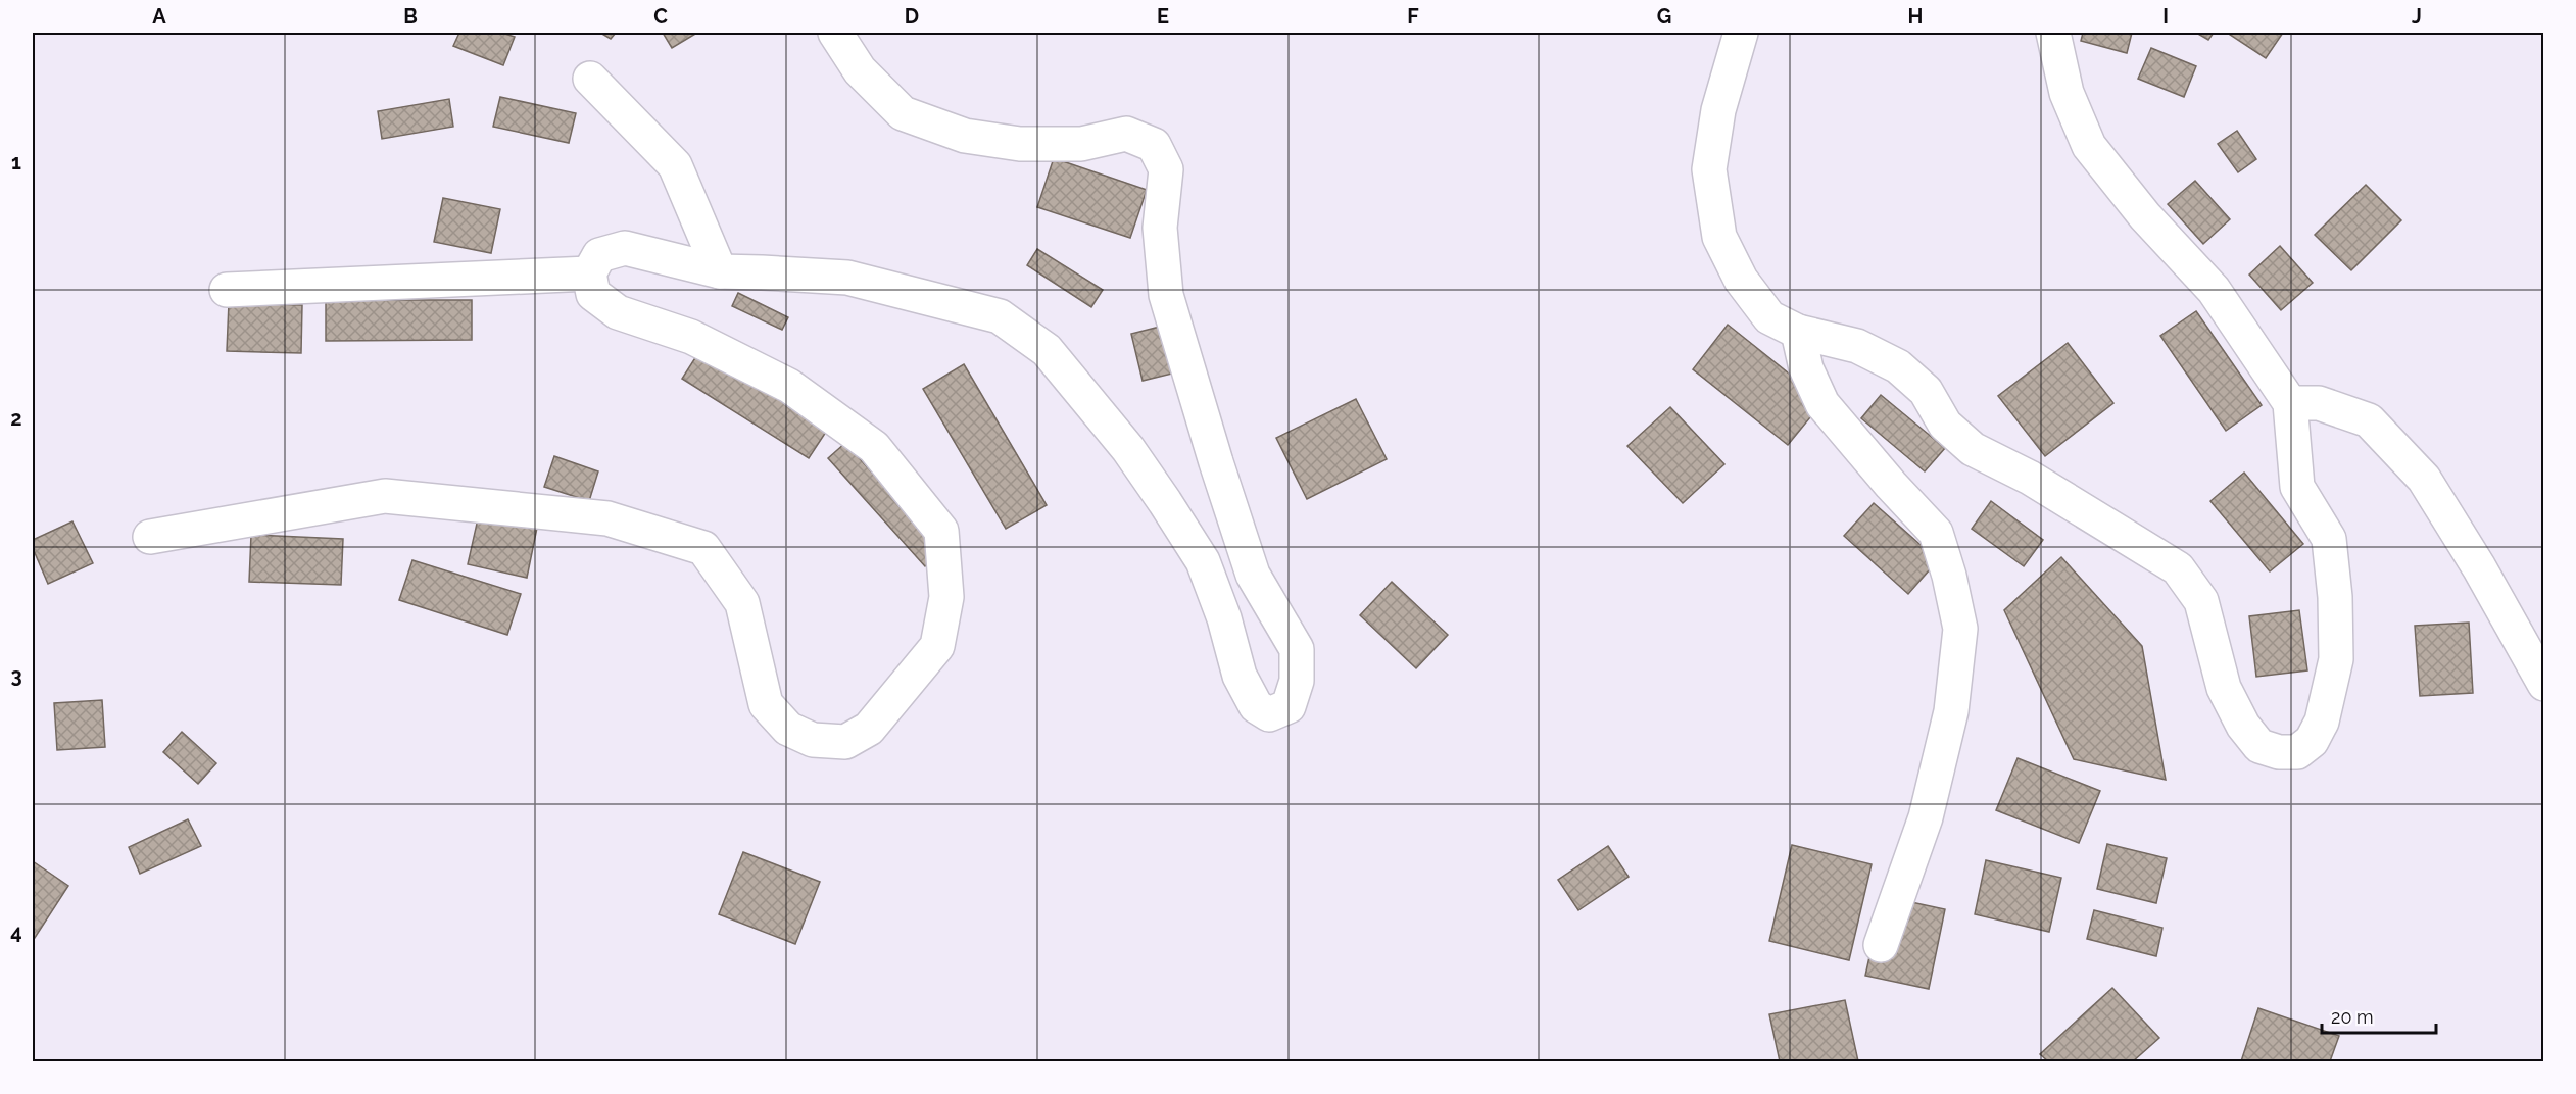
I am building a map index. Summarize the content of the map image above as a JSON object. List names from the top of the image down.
{
  "scale_bar": "20 m",
  "grid": {
    "columns": [
      "A",
      "B",
      "C",
      "D",
      "E",
      "F",
      "G",
      "H",
      "I",
      "J"
    ],
    "rows": [
      "1",
      "2",
      "3",
      "4"
    ]
  }
}
